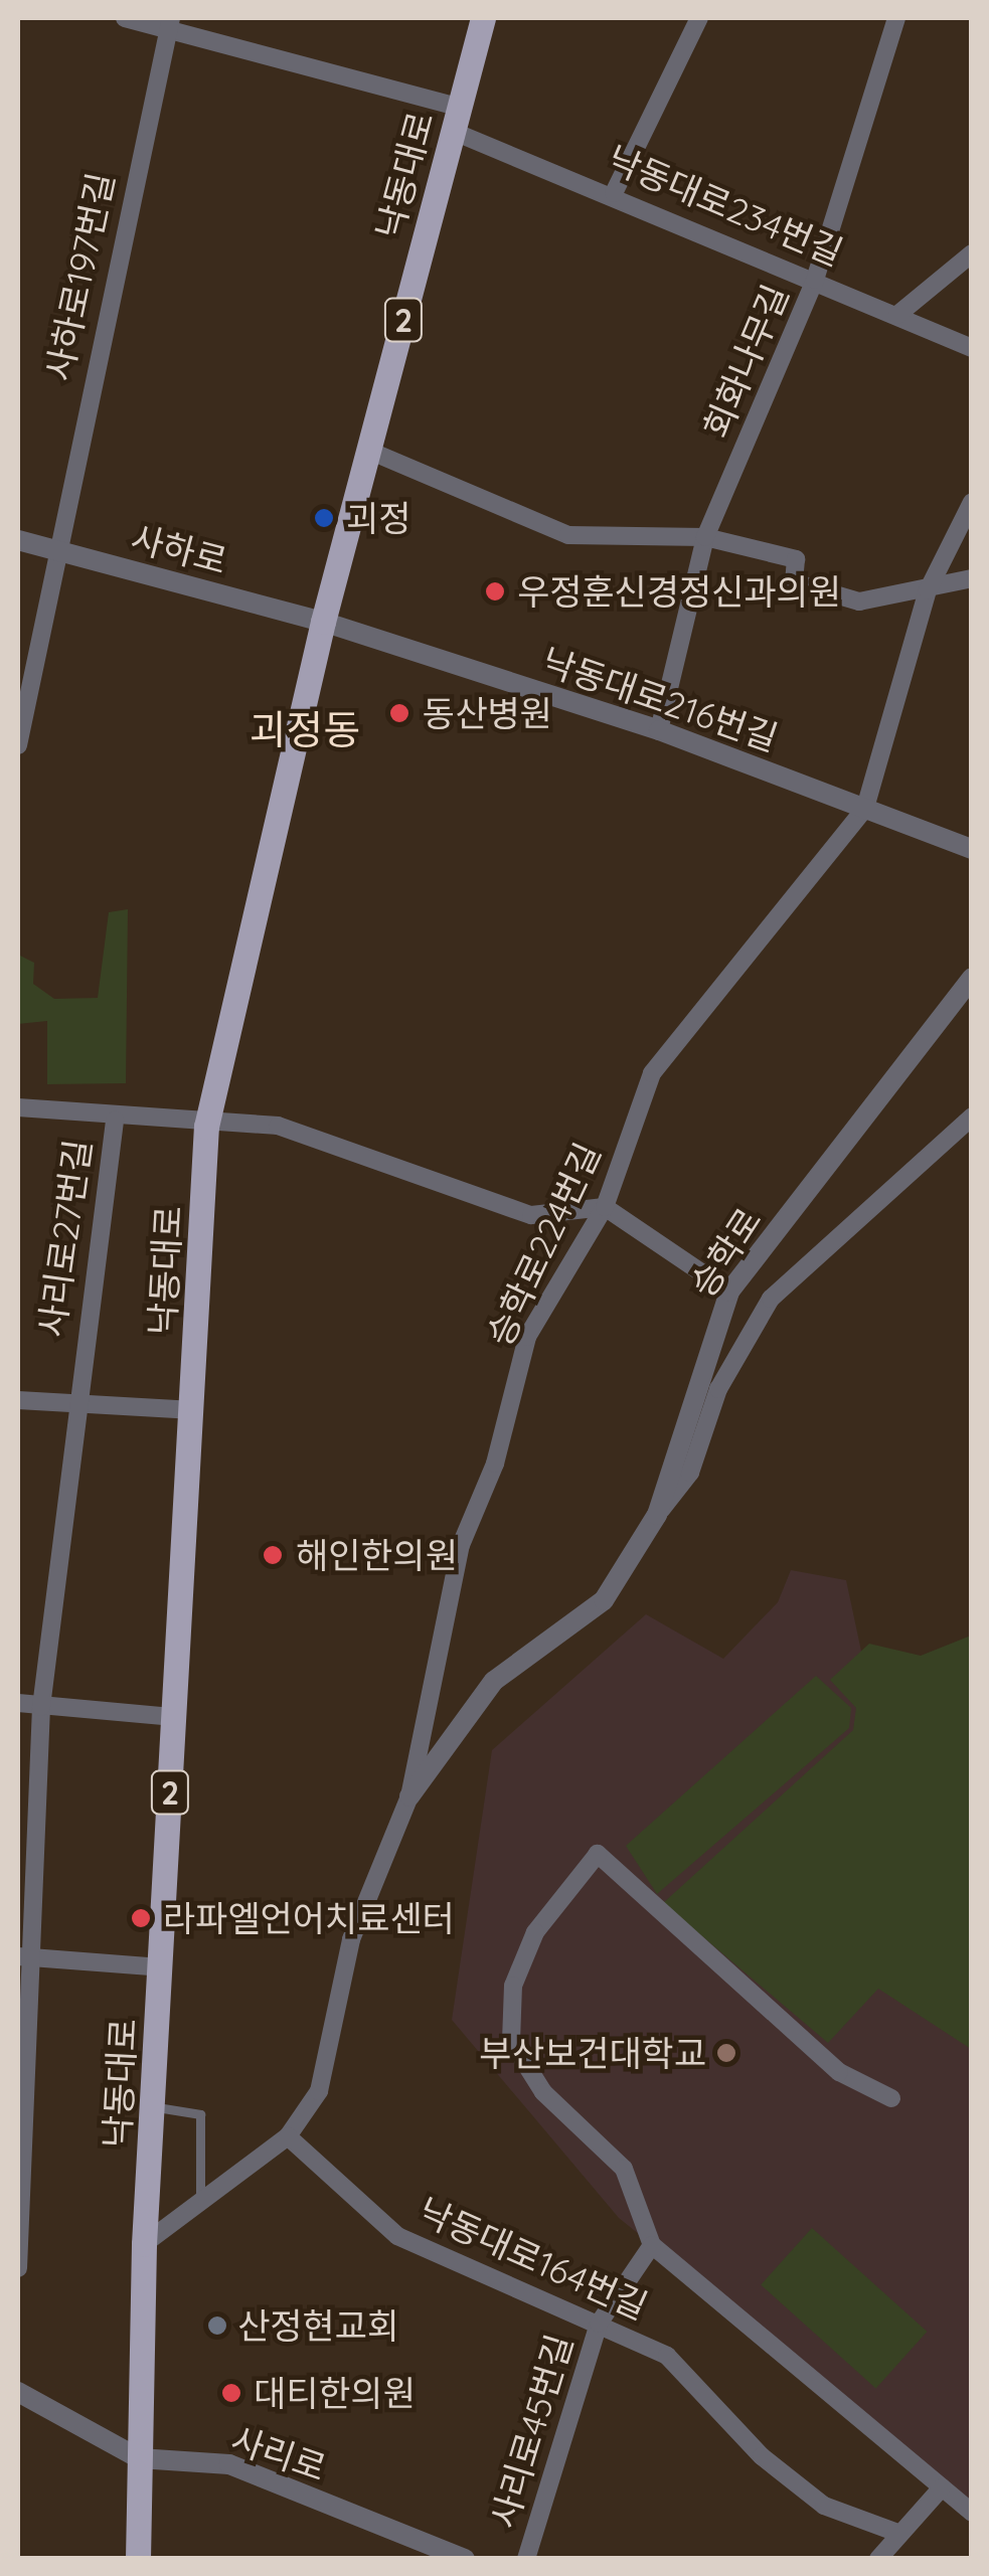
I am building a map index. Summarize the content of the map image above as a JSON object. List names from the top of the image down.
{
  "streets": {
    "main road": ["낙동대로", "2"],
    "street": [
      "낙동대로234번길",
      "사하로197번길",
      "회화나무길",
      "사하로",
      "낙동대로216번길",
      "사리로27번길",
      "승학로224번길",
      "승학로",
      "낙동대로164번길",
      "사리로45번길",
      "사리로"
    ]
  },
  "crossings": [
    ["낙동대로", "낙동대로234번길"],
    ["낙동대로", "사하로"],
    ["낙동대로", "낙동대로216번길"],
    ["낙동대로", "사리로"],
    ["낙동대로234번길", "사하로197번길"],
    ["낙동대로234번길", "회화나무길"],
    ["사하로197번길", "사하로"],
    ["회화나무길", "낙동대로216번길"],
    ["사하로", "낙동대로216번길"],
    ["낙동대로216번길", "승학로224번길"],
    ["승학로224번길", "승학로"],
    ["승학로224번길", "낙동대로164번길"],
    ["낙동대로164번길", "사리로45번길"]
  ],
  "districts": ["괴정동"],
  "places": [
    "괴정",
    "우정훈신경정신과의원",
    "동산병원",
    "해인한의원",
    "라파엘언어치료센터",
    "부산보건대학교",
    "산정현교회",
    "대티한의원"
  ]
}
